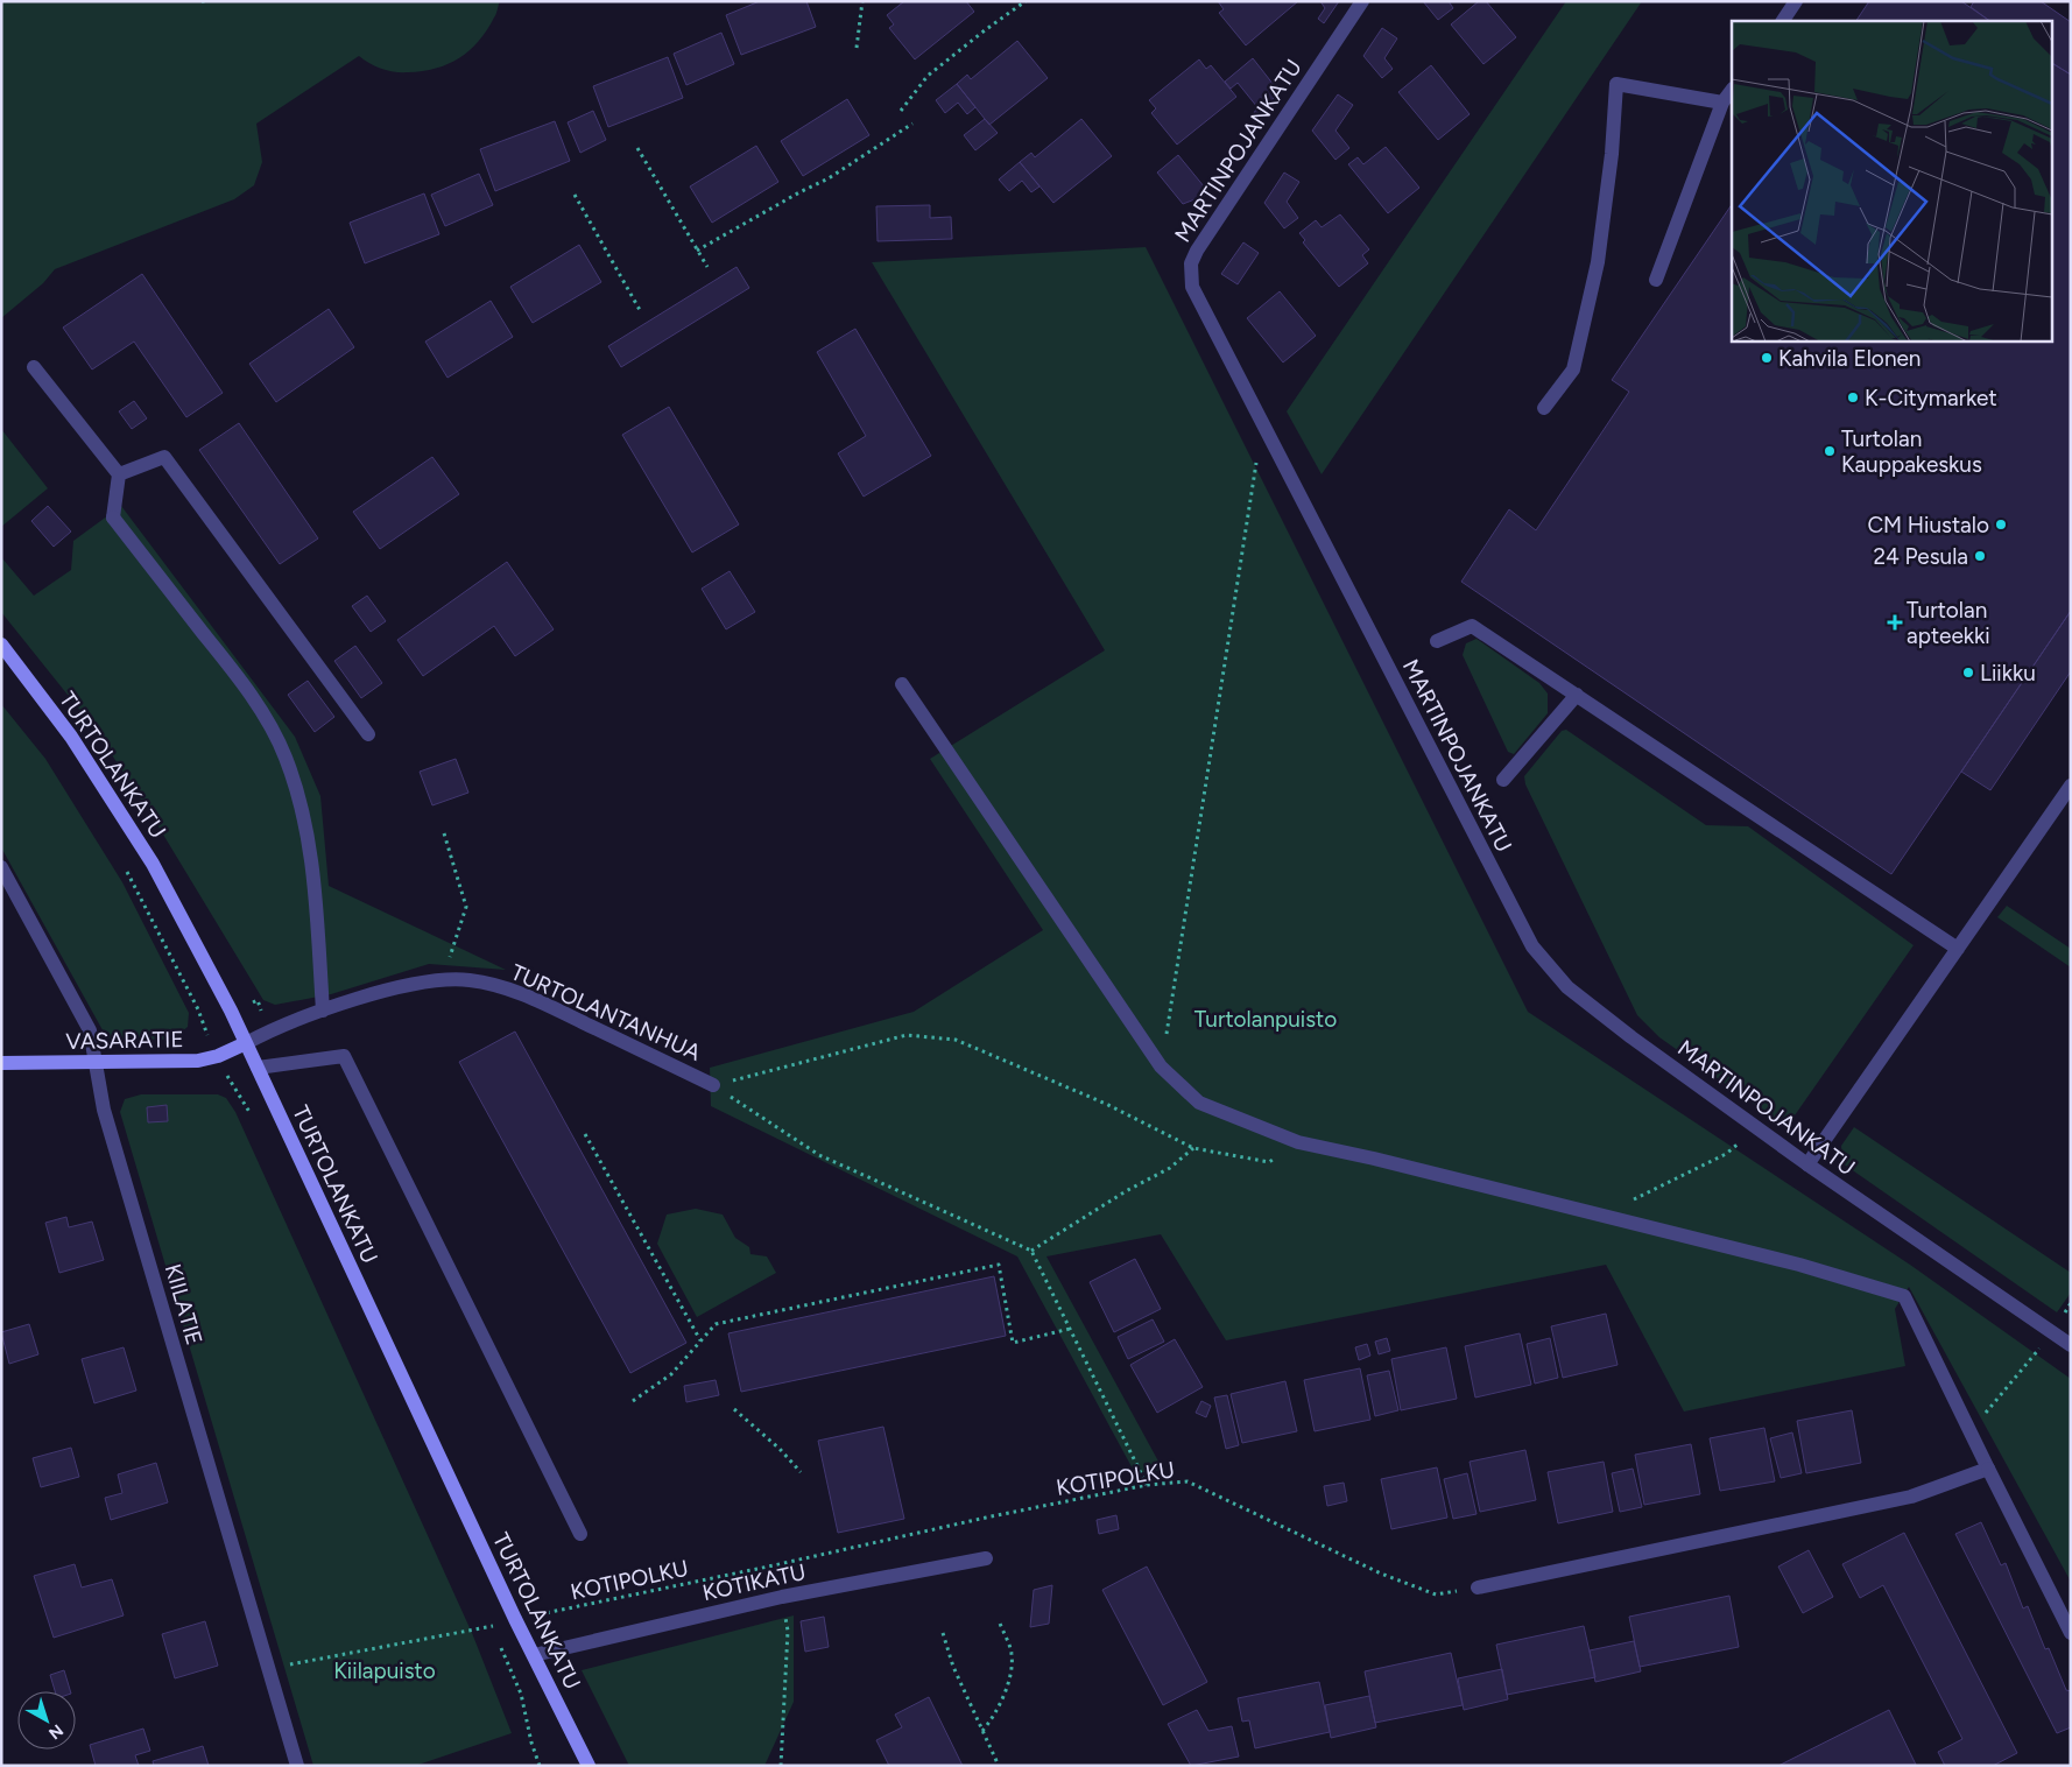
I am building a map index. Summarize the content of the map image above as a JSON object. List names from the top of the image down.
{
  "streets": {
    "main road": ["TURTOLANKATU", "VASARATIE"],
    "street": [
      "MARTINPOJANKATU",
      "TURTOLANTANHUA",
      "KIILATIE",
      "KOTIKATU"
    ],
    "path": ["KOTIPOLKU"]
  },
  "crossings": [
    ["TURTOLANKATU", "TURTOLANTANHUA"],
    ["TURTOLANKATU", "VASARATIE"],
    ["TURTOLANKATU", "KOTIPOLKU"],
    ["TURTOLANKATU", "KOTIKATU"],
    ["TURTOLANTANHUA", "VASARATIE"],
    ["VASARATIE", "KIILATIE"],
    ["KIILATIE", "KOTIPOLKU"]
  ],
  "parks": ["Turtolanpuisto", "Kiilapuisto"],
  "places": {
    "other": [
      "Kahvila Elonen",
      "K-Citymarket",
      "Turtolan Kauppakeskus",
      "CM Hiustalo",
      "24 Pesula",
      "Liikku"
    ],
    "health": ["Turtolan apteekki"]
  },
  "north": "bottom right"
}
